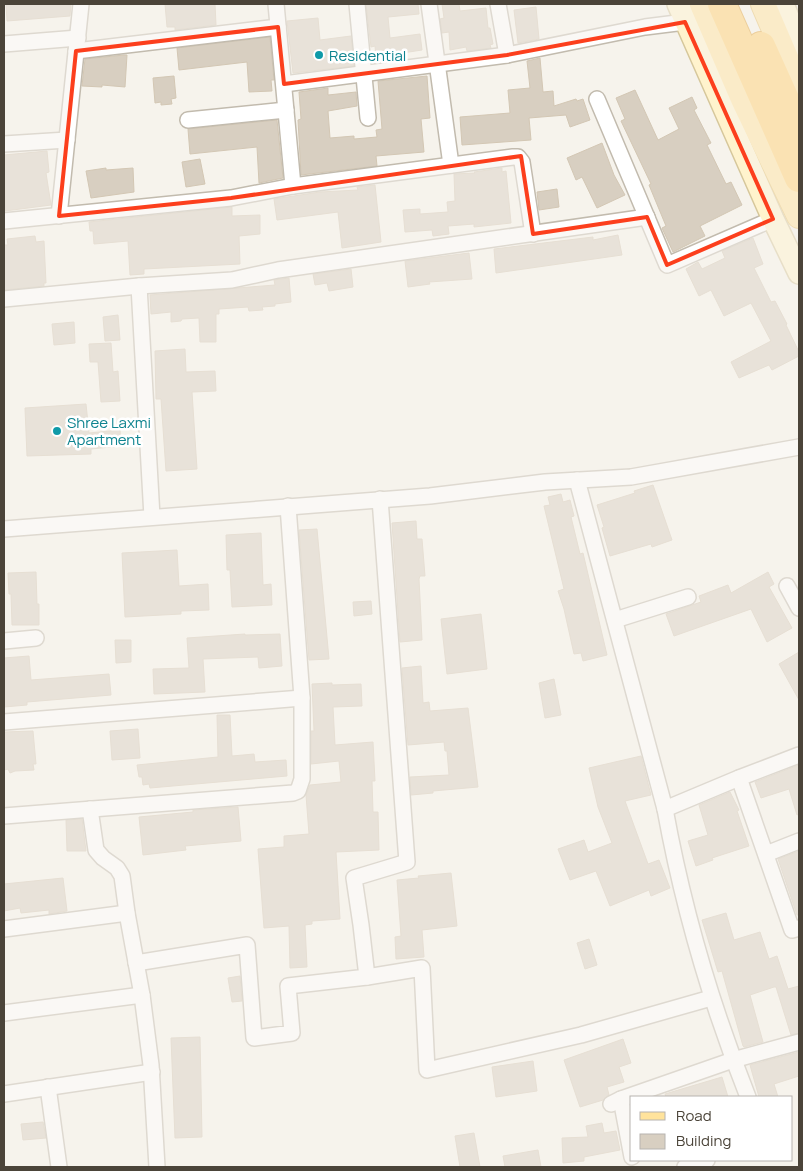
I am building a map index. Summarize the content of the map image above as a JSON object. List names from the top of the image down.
{
  "places": ["Residential", "Shree Laxmi Apartment"],
  "legend": ["Road", "Building"]
}
